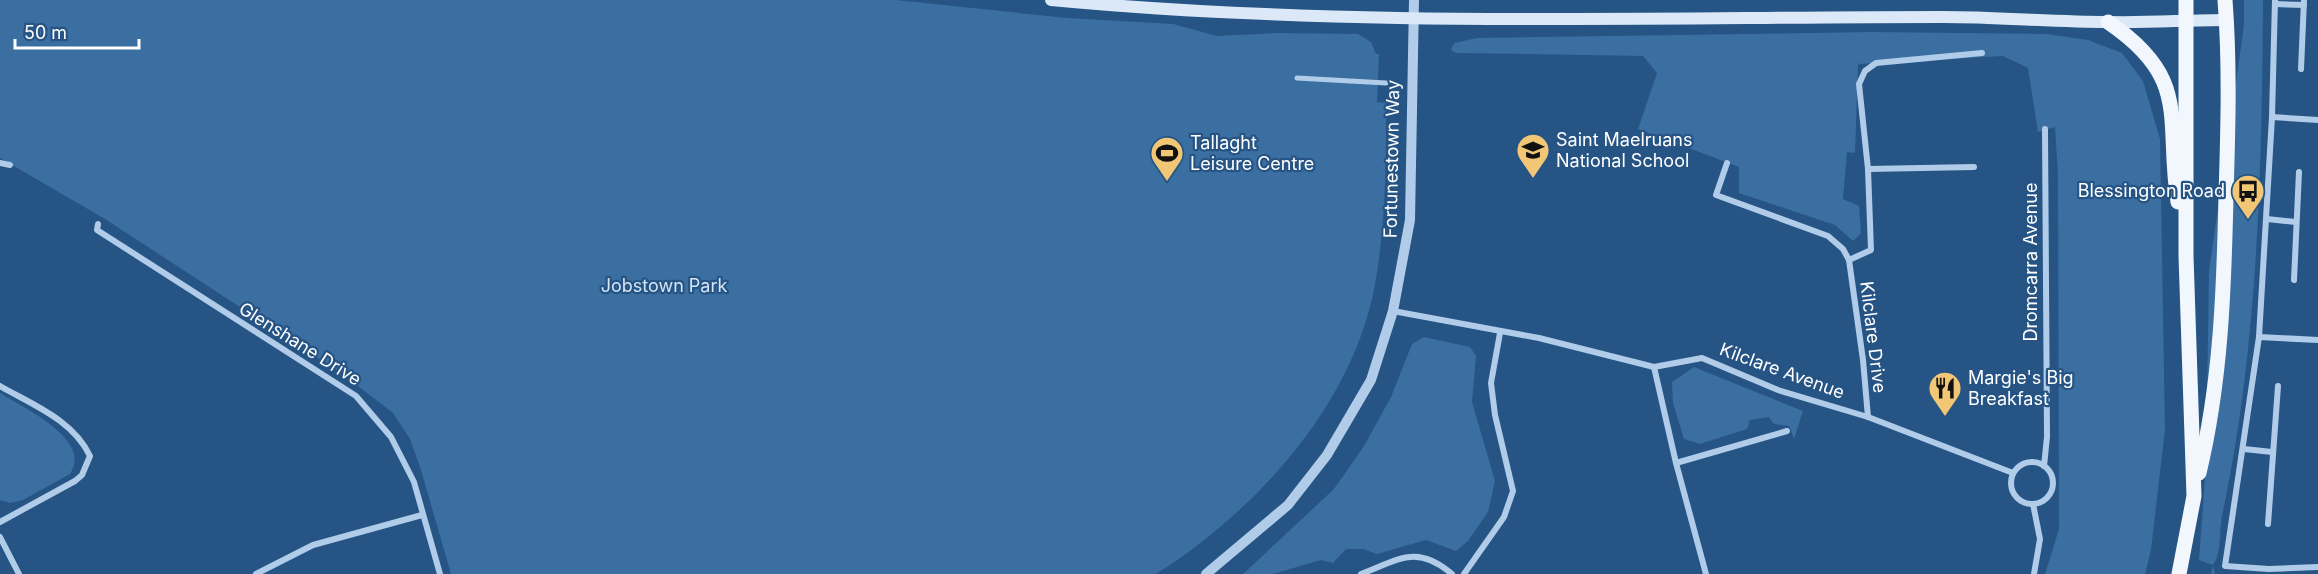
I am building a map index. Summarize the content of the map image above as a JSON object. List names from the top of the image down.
{
  "streets": {
    "street": [
      "Fortunestown Way",
      "Dromcarra Avenue",
      "Kilclare Drive",
      "Glenshane Drive",
      "Kilclare Avenue"
    ]
  },
  "crossings": [
    ["Fortunestown Way", "Kilclare Avenue"],
    ["Dromcarra Avenue", "Kilclare Avenue"],
    ["Kilclare Drive", "Kilclare Avenue"]
  ],
  "parks": ["Jobstown Park"],
  "places": {
    "school or university": ["Saint Maelruans National School"],
    "sports": ["Tallaght Leisure Centre"],
    "bus stop": ["Blessington Road"],
    "restaurant": ["Margie's Big Breakfast"]
  },
  "scale_bar": "50 m"
}
